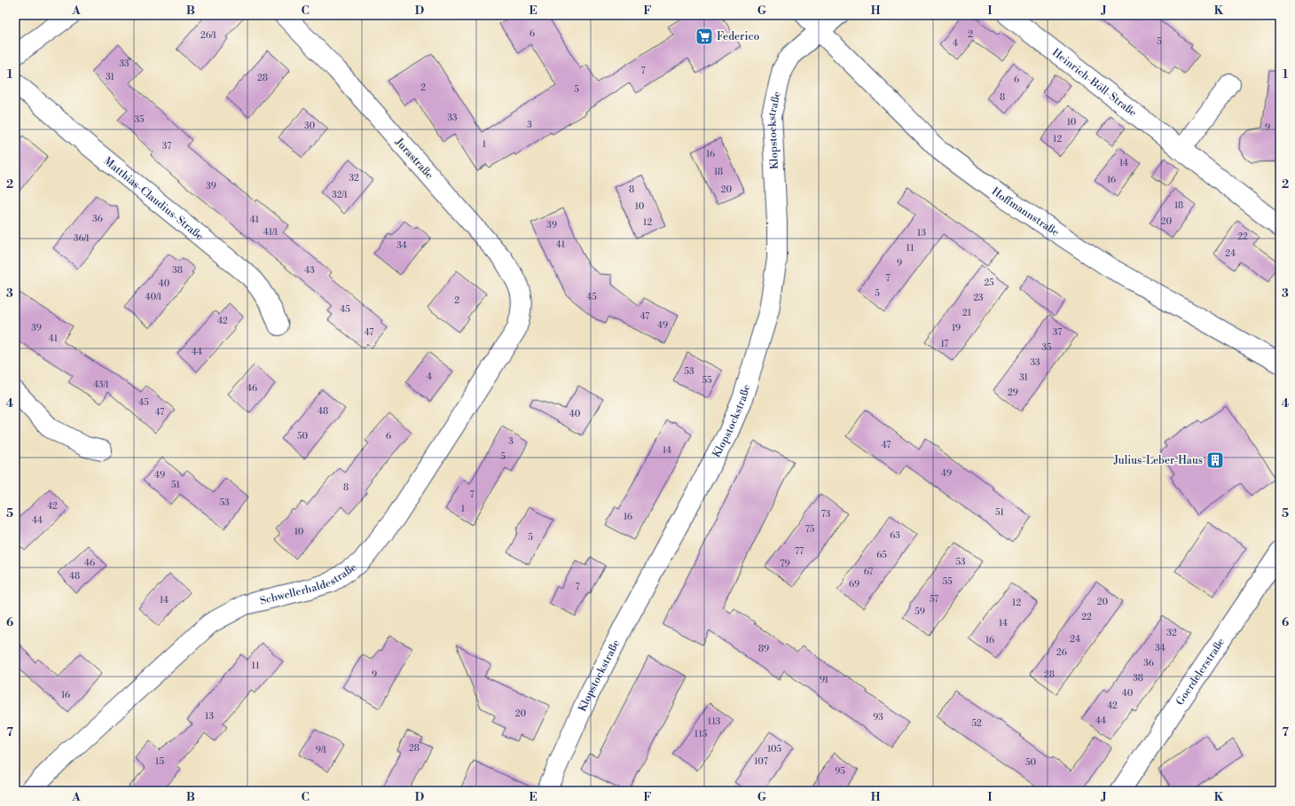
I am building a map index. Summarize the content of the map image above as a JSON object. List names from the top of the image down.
{
  "streets": {
    "street": [
      "Heinrich-Böll-Straße",
      "Klopstockstraße",
      "Jurastraße",
      "Matthias-Claudius-Straße",
      "Hoffmannstraße",
      "Schwellerhaldestraße",
      "Goerdelerstraße"
    ]
  },
  "crossings": [
    ["Klopstockstraße", "Hoffmannstraße"],
    ["Jurastraße", "Schwellerhaldestraße"]
  ],
  "places": {
    "supermarket": ["Federico"],
    "building": ["Julius-Leber-Haus"]
  },
  "house_numbers": [
    "6",
    "2",
    "26/1",
    "5",
    "4",
    "33",
    "7",
    "31",
    "28",
    "6",
    "2",
    "5",
    "8",
    "33",
    "35",
    "10",
    "3",
    "30",
    "9",
    "12",
    "1",
    "37",
    "16",
    "14",
    "18",
    "32",
    "16",
    "39",
    "8",
    "20",
    "32/1",
    "18",
    "10",
    "36",
    "41",
    "20",
    "12",
    "39",
    "41/1",
    "13",
    "22",
    "36/1",
    "41",
    "34",
    "11",
    "24",
    "9",
    "38",
    "43",
    "7",
    "25",
    "40",
    "5",
    "40/1",
    "45",
    "23",
    "2",
    "45",
    "21",
    "47",
    "42",
    "49",
    "39",
    "19",
    "47",
    "37",
    "41",
    "17",
    "35",
    "44",
    "33",
    "53",
    "4",
    "31",
    "55",
    "43/1",
    "46",
    "29",
    "45",
    "48",
    "47",
    "40",
    "50",
    "6",
    "3",
    "47",
    "14",
    "5",
    "49",
    "49",
    "51",
    "8",
    "7",
    "53",
    "42",
    "1",
    "51",
    "73",
    "16",
    "44",
    "75",
    "10",
    "63",
    "5",
    "77",
    "65",
    "53",
    "46",
    "79",
    "67",
    "48",
    "55",
    "69",
    "7",
    "57",
    "14",
    "20",
    "12",
    "59",
    "22",
    "14",
    "32",
    "24",
    "16",
    "34",
    "89",
    "26",
    "36",
    "11",
    "9",
    "28",
    "38",
    "91",
    "40",
    "16",
    "42",
    "20",
    "13",
    "93",
    "44",
    "113",
    "52",
    "115",
    "28",
    "105",
    "9/1",
    "15",
    "107",
    "50",
    "95"
  ],
  "grid": {
    "columns": [
      "A",
      "B",
      "C",
      "D",
      "E",
      "F",
      "G",
      "H",
      "I",
      "J",
      "K"
    ],
    "rows": [
      "1",
      "2",
      "3",
      "4",
      "5",
      "6",
      "7"
    ]
  }
}
